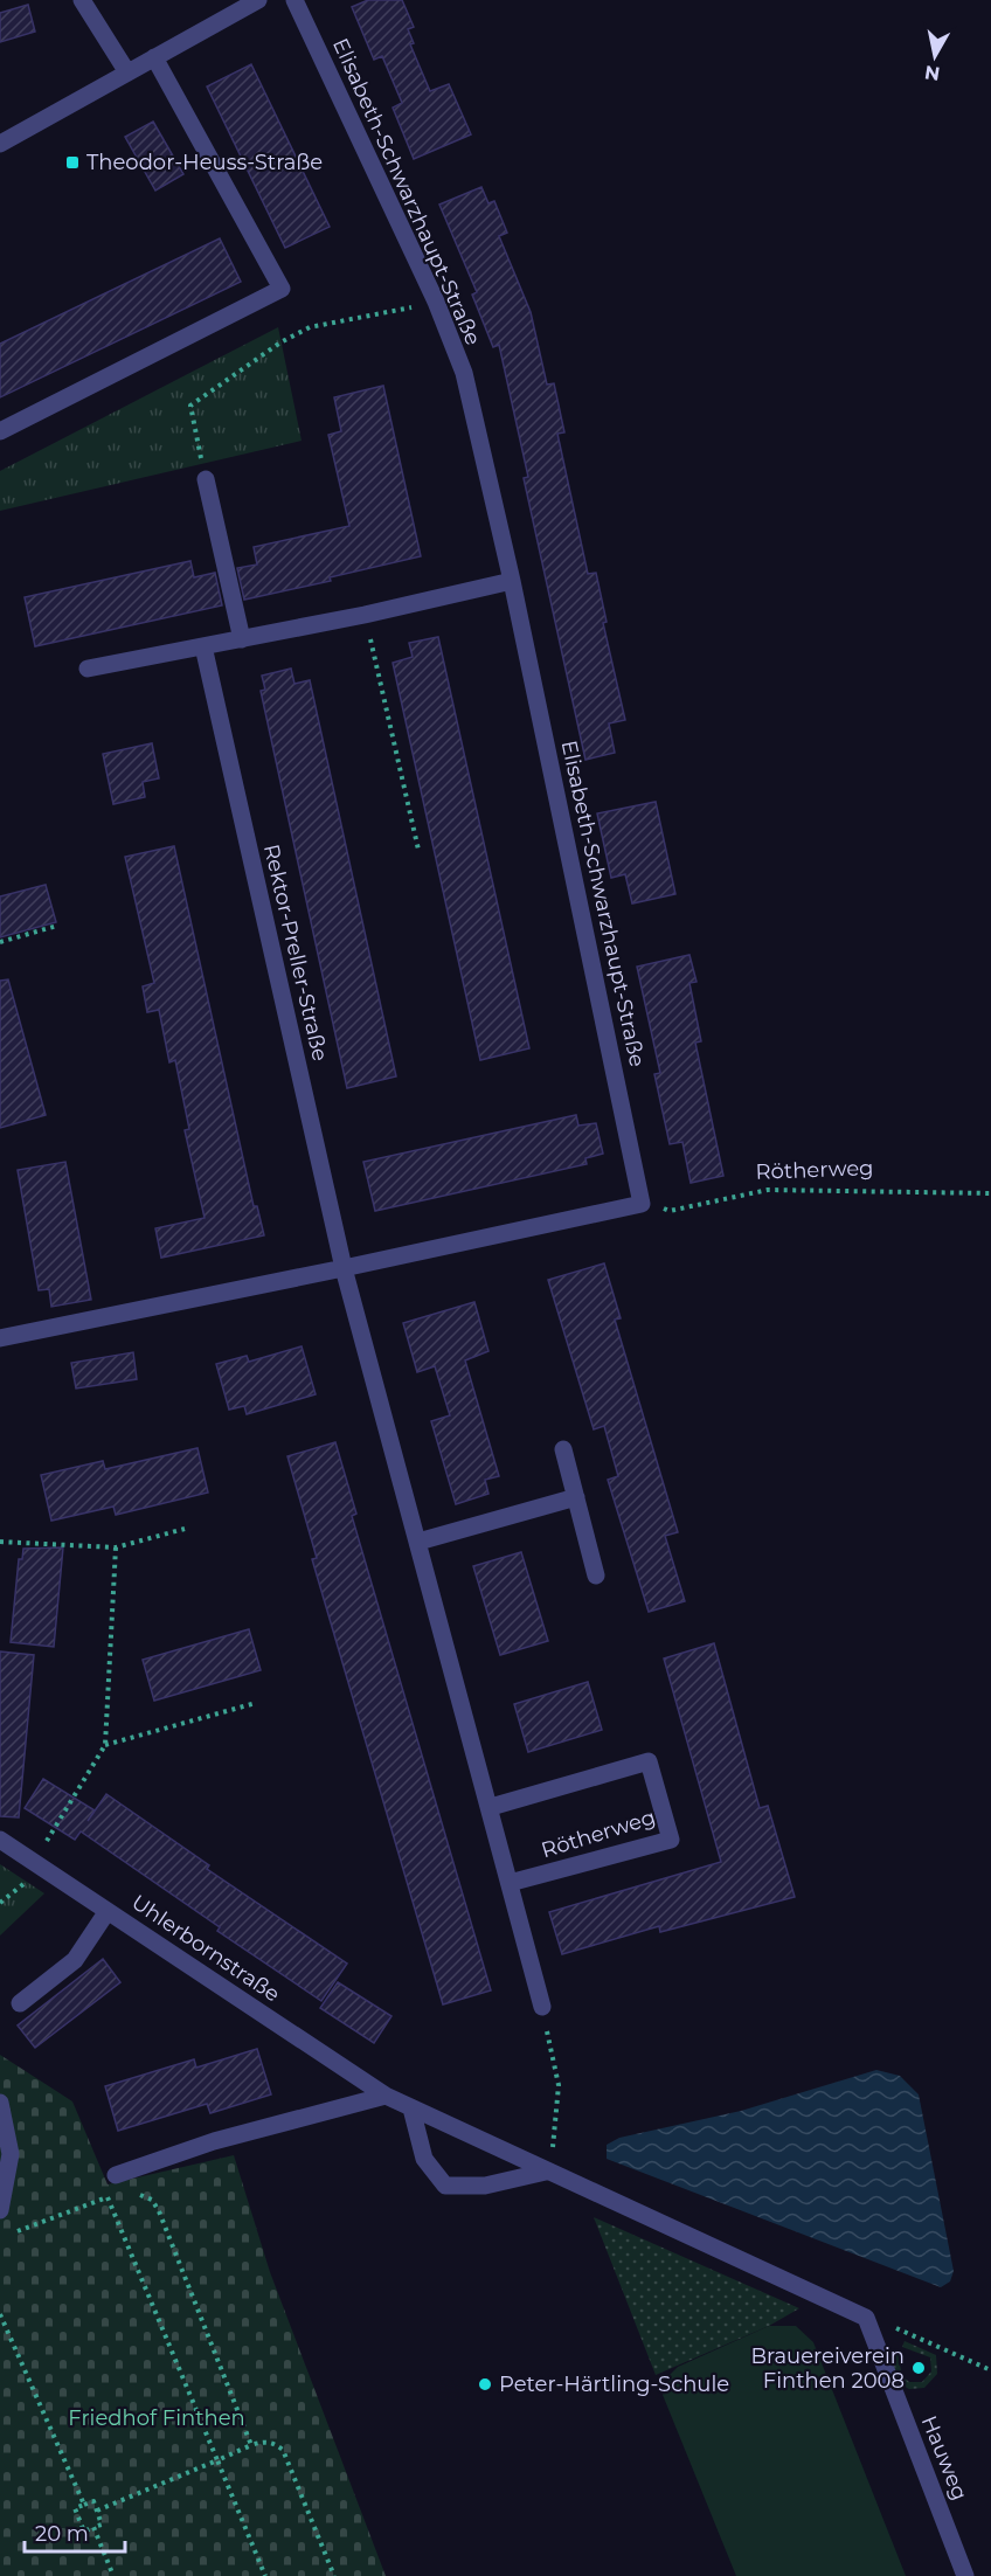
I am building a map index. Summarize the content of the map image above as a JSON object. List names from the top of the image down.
{
  "streets": {
    "street": [
      "Elisabeth-Schwarzhaupt-Straße",
      "Rektor-Preller-Straße",
      "Rötherweg",
      "Uhlerbornstraße",
      "Hauweg"
    ]
  },
  "crossings": [
    ["Elisabeth-Schwarzhaupt-Straße", "Rötherweg"],
    ["Uhlerbornstraße", "Hauweg"]
  ],
  "parks": ["Friedhof Finthen"],
  "places": {
    "transit": ["Theodor-Heuss-Straße"],
    "other": ["Brauereiverein Finthen 2008", "Peter-Härtling-Schule"]
  },
  "scale_bar": "20 m",
  "north": "bottom"
}
